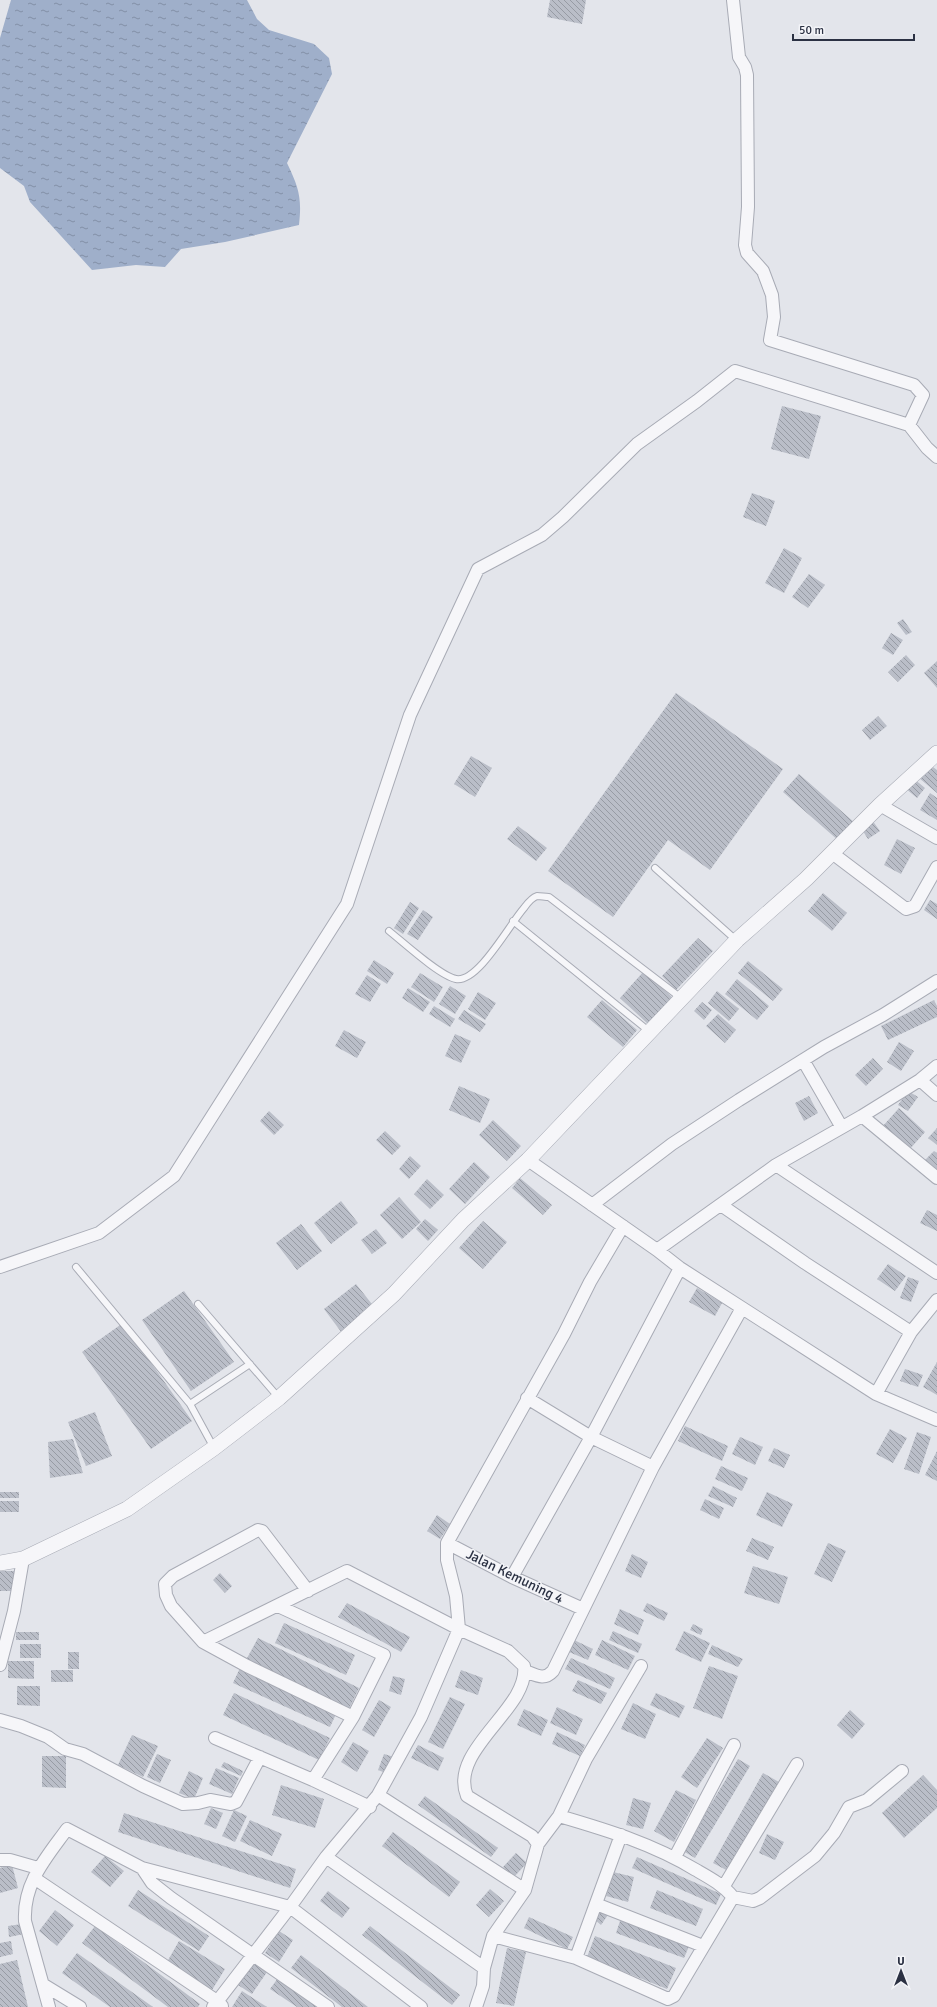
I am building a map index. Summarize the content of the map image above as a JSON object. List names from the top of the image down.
{
  "streets": {
    "street": ["Jalan Kemuning 4"]
  },
  "scale_bar": "50 m",
  "north": "top"
}
